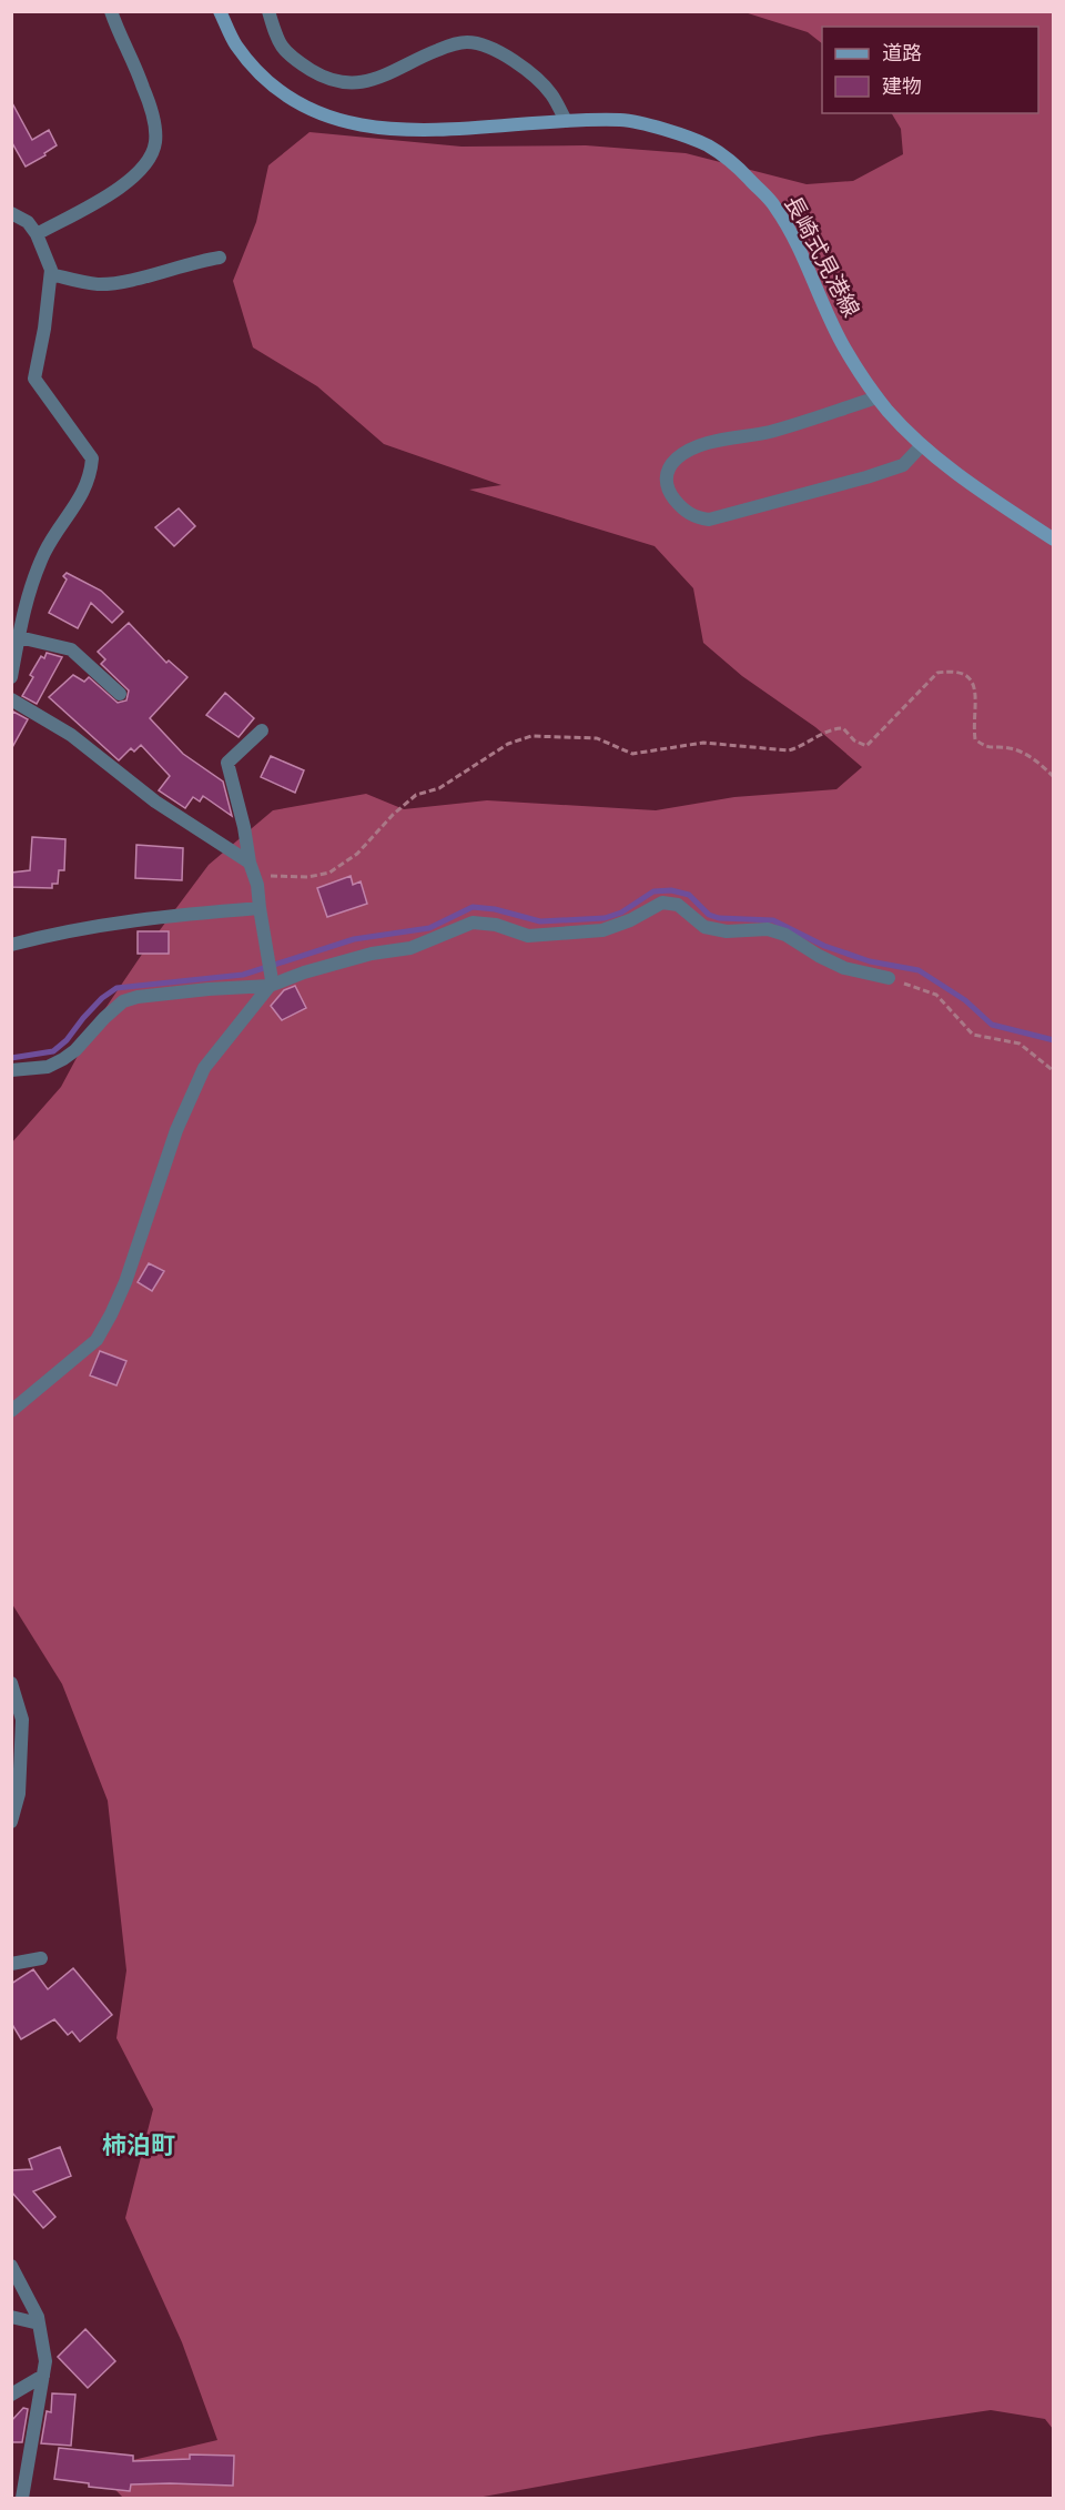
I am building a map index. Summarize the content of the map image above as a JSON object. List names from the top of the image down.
{
  "streets": {
    "main road": ["長崎式見港線"]
  },
  "districts": ["柿泊町"],
  "legend": ["道路", "建物"]
}
